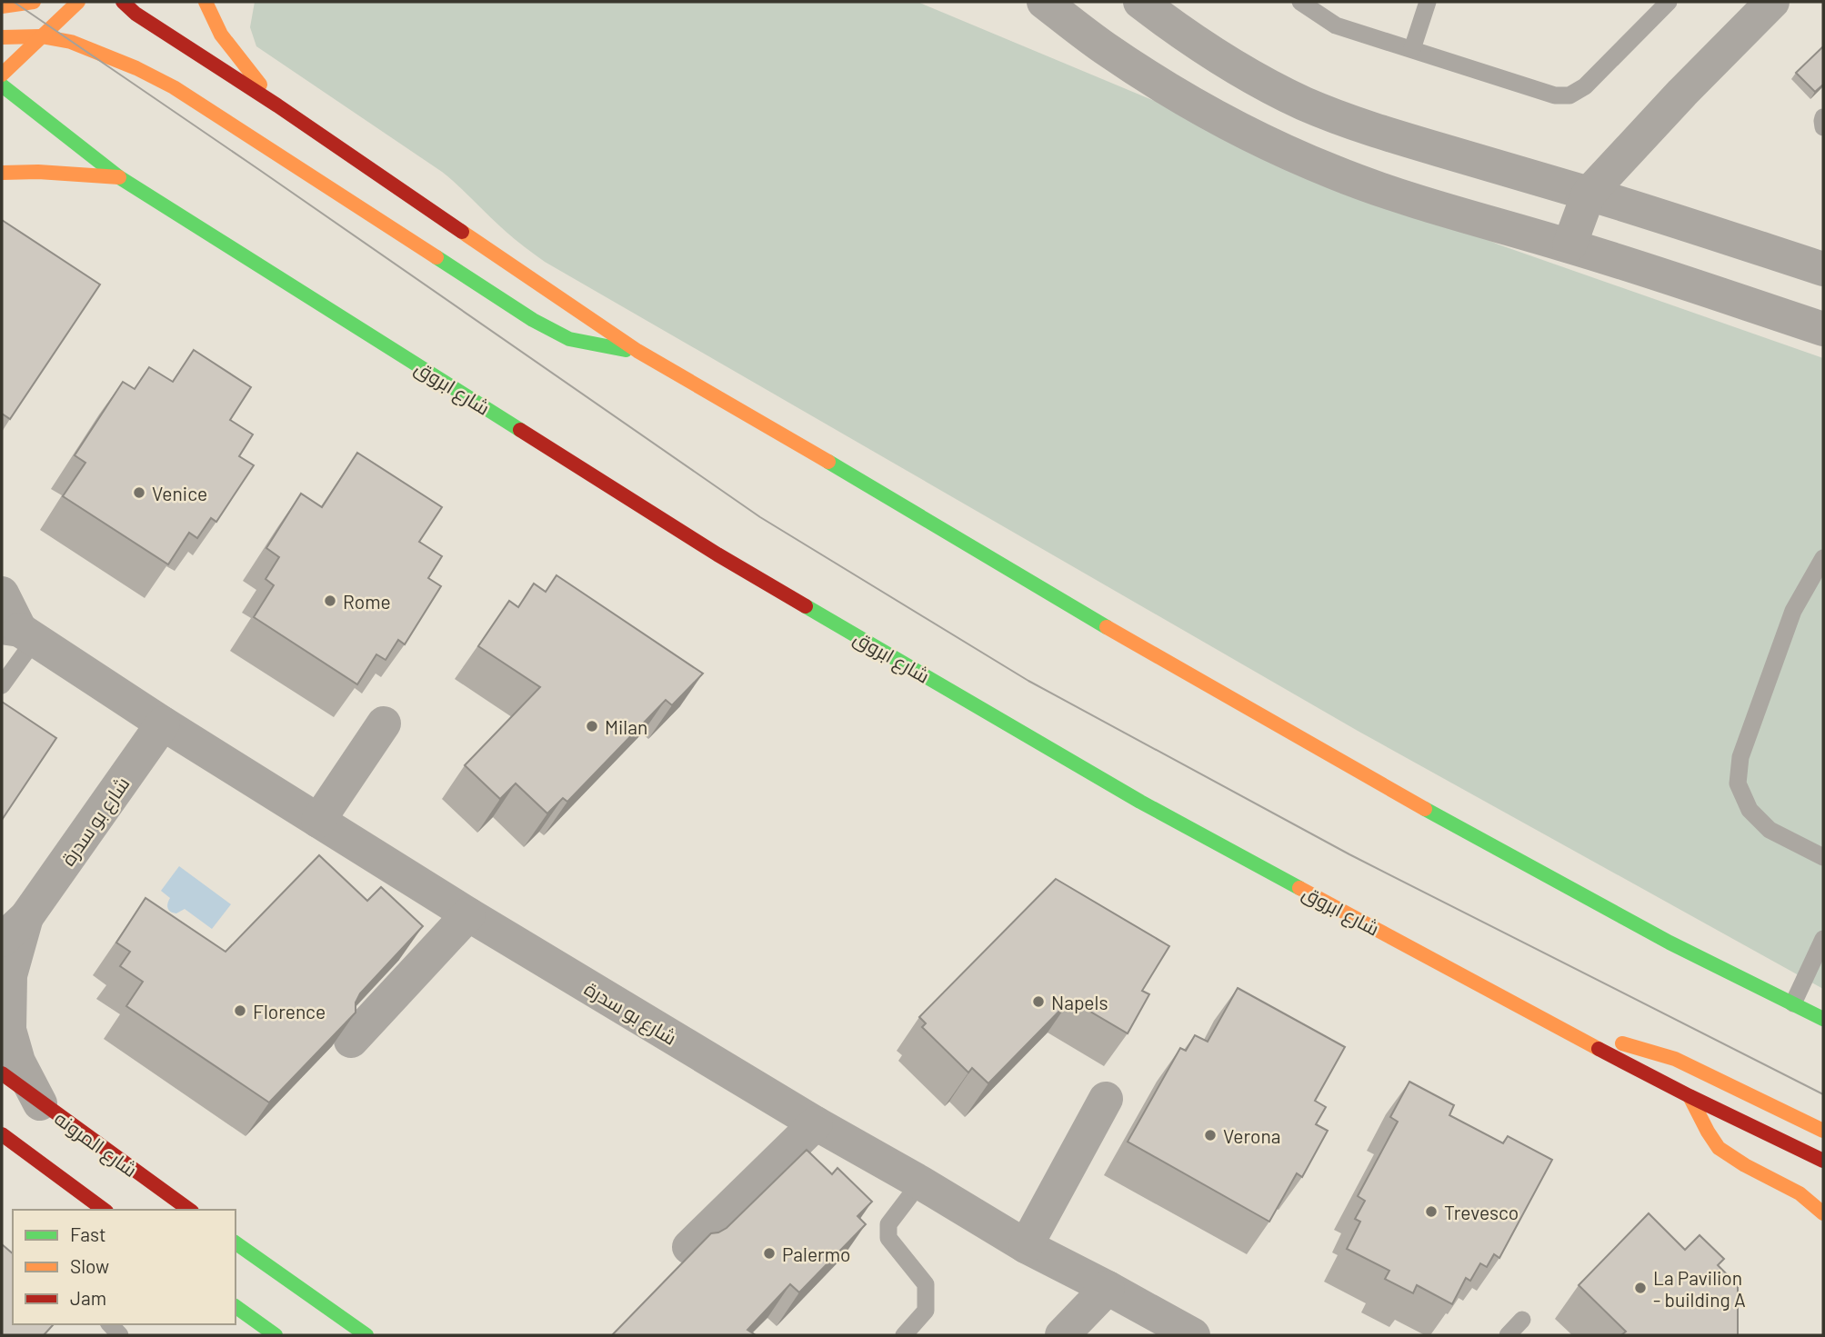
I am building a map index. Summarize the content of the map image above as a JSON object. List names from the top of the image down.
{
  "streets": {
    "street": ["شارع ابروق", "شارع بو سدرة", "شارع المرونه"]
  },
  "crossings": [
    ["شارع بو سدرة", "شارع المرونه"]
  ],
  "places": [
    "Venice",
    "Rome",
    "Milan",
    "Napels",
    "Florence",
    "Verona",
    "Trevesco",
    "Palermo",
    "La Pavilion - building A"
  ],
  "legend": ["Fast", "Slow", "Jam"]
}
